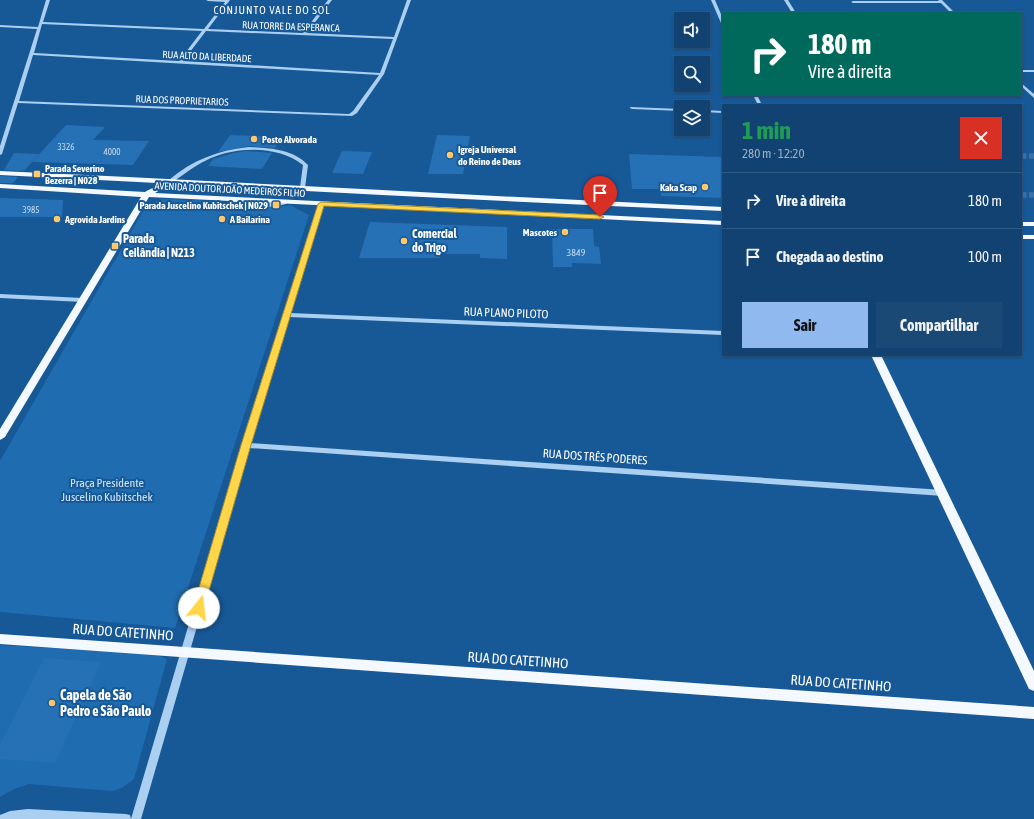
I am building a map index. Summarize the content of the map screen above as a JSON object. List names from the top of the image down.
{
  "streets": {
    "main road": ["AVENIDA DOUTOR JOÃO MEDEIROS FILHO", "RUA DO CATETINHO"],
    "street": [
      "RUA TORRE DA ESPERANCA",
      "RUA ALTO DA LIBERDADE",
      "RUA DOS PROPRIETARIOS",
      "RUA PLANO PILOTO",
      "RUA DOS TRÊS PODERES"
    ]
  },
  "crossings": [
    ["RUA ALTO DA LIBERDADE", "RUA DOS PROPRIETARIOS"]
  ],
  "districts": ["CONJUNTO VALE DO SOL"],
  "parks": ["Praça Presidente Juscelino Kubitschek"],
  "places": {
    "other": [
      "Posto Alvorada",
      "Igreja Universal do Reino de Deus",
      "Kaka Scap",
      "Agrovida Jardins",
      "A Bailarina",
      "Mascotes",
      "Comercial do Trigo",
      "Capela de São Pedro e São Paulo"
    ],
    "transit": ["Parada Severino Bezerra | N028", "Parada Juscelino Kubitschek | N029", "Parada Ceilândia | N213"]
  },
  "house_numbers": [
    "3326",
    "4000",
    "3985",
    "3849"
  ],
  "page": {
    "turn": ["180 m", "Vire à direita"],
    "heading": ["1 min", "280 m · 12:20"],
    "list": [
      {
        "name": "Vire à direita",
        "value": "180 m"
      },
      {
        "name": "Chegada ao destino",
        "value": "100 m"
      }
    ],
    "buttons": ["Sair", "Compartilhar"]
  }
}
